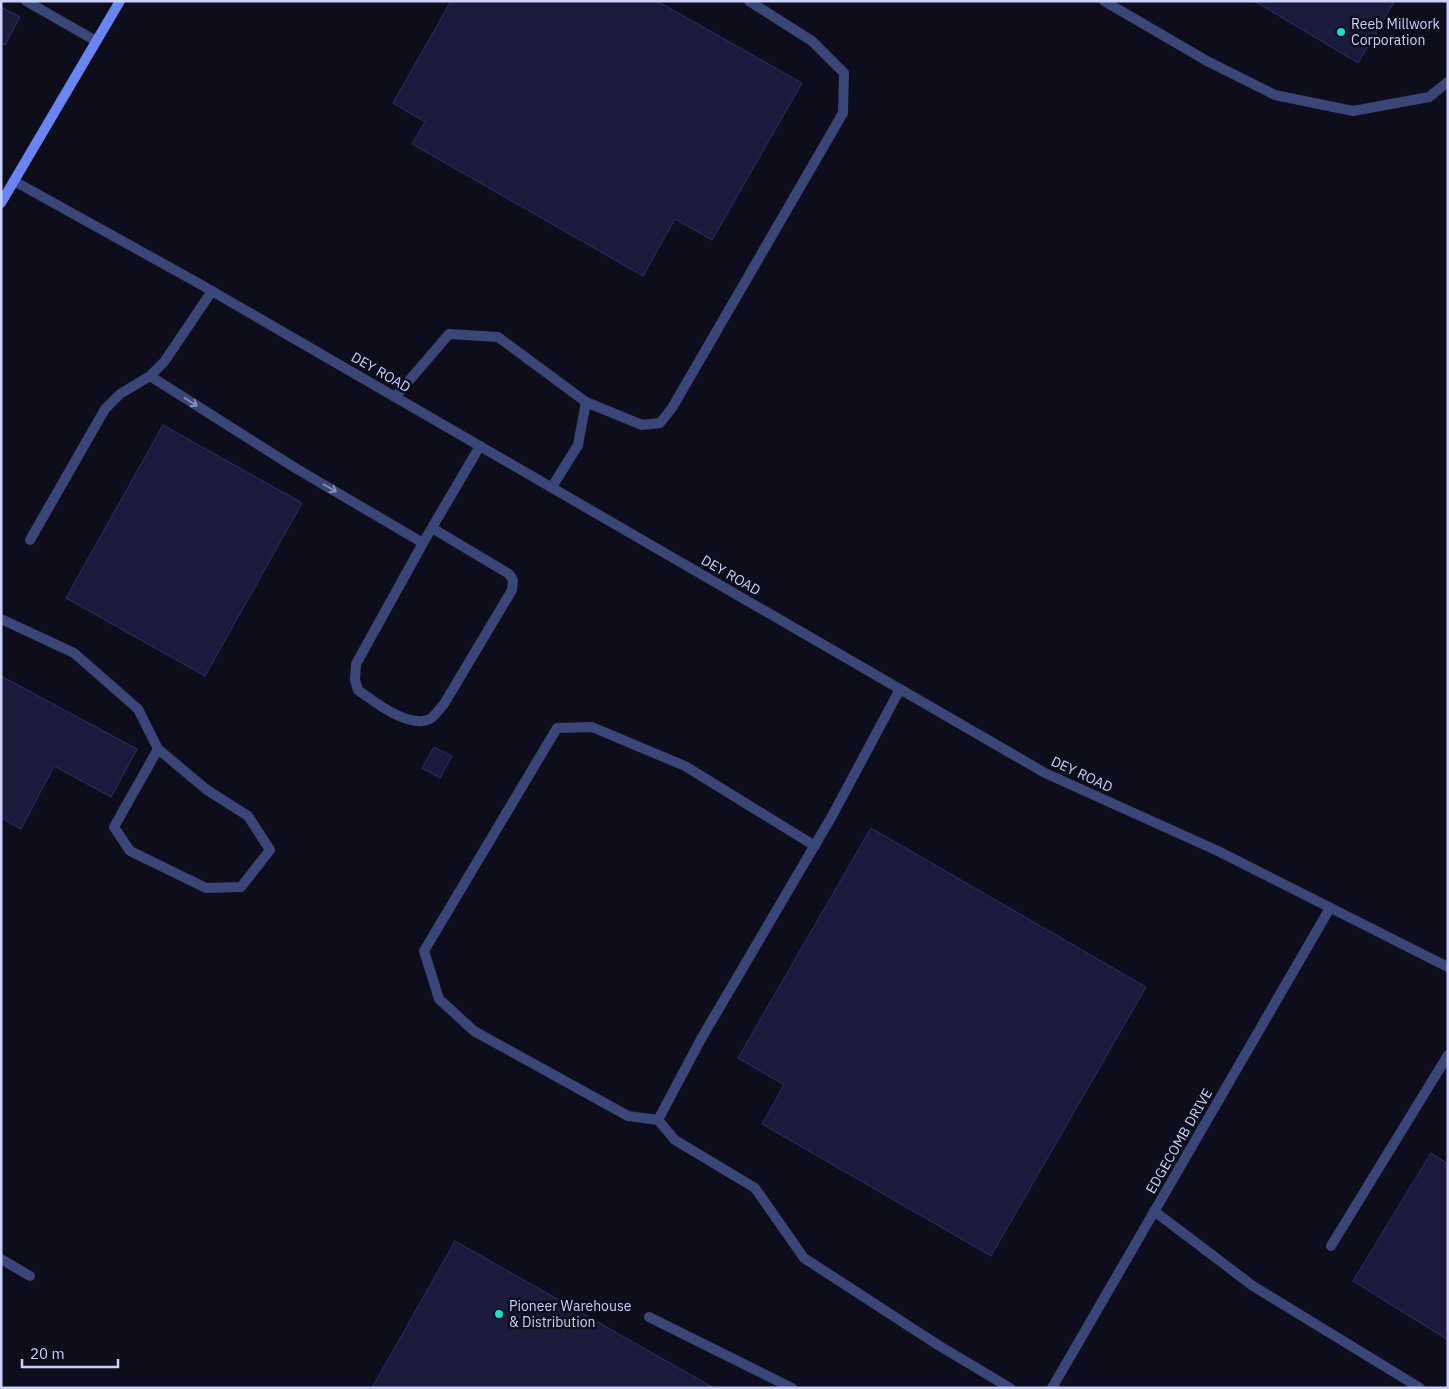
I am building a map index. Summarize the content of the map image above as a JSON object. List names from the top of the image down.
{
  "streets": {
    "street": ["DEY ROAD", "EDGECOMB DRIVE"]
  },
  "crossings": [
    ["DEY ROAD", "EDGECOMB DRIVE"]
  ],
  "places": ["Reeb Millwork Corporation", "Pioneer Warehouse & Distribution"],
  "scale_bar": "20 m"
}
